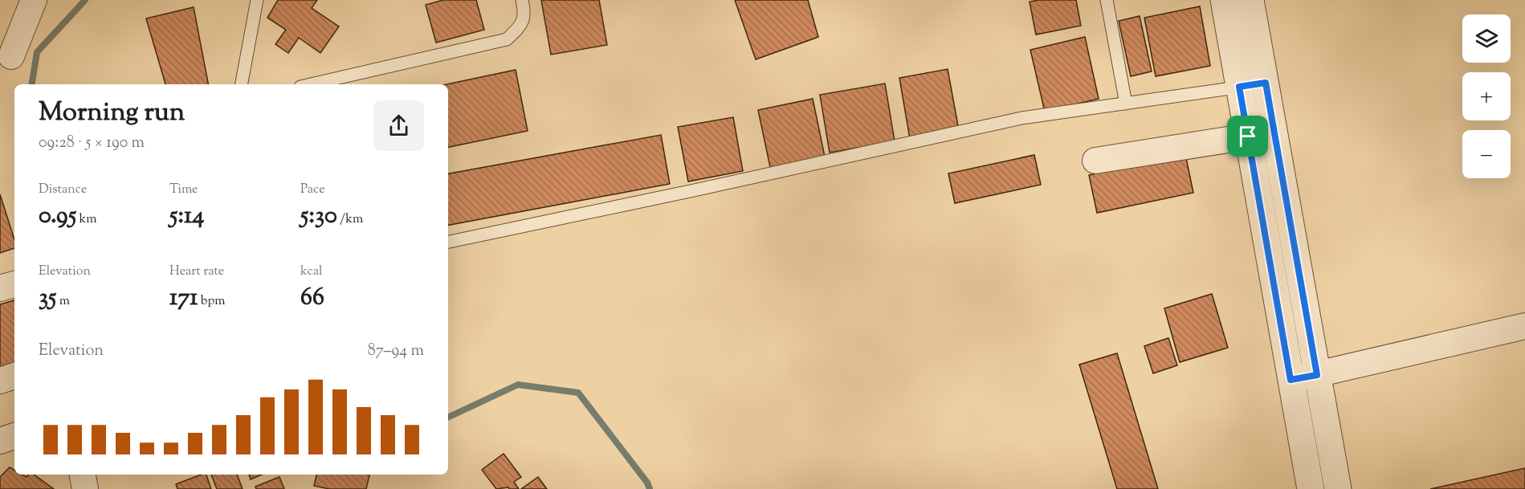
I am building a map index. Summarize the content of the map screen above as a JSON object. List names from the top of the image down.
{
  "page": {
    "map_buttons": ["+", "−"],
    "heading": ["Morning run", "09:28 · 5 × 190 m"],
    "stats": [
      ["Distance", "0.95 km"],
      ["Time", "5:14"],
      ["Pace", "5:30 /km"],
      ["Elevation", "35 m"],
      ["Heart rate", "171 bpm"],
      ["kcal", "66"]
    ],
    "chart": ["Elevation", "87–94 m"]
  }
}
